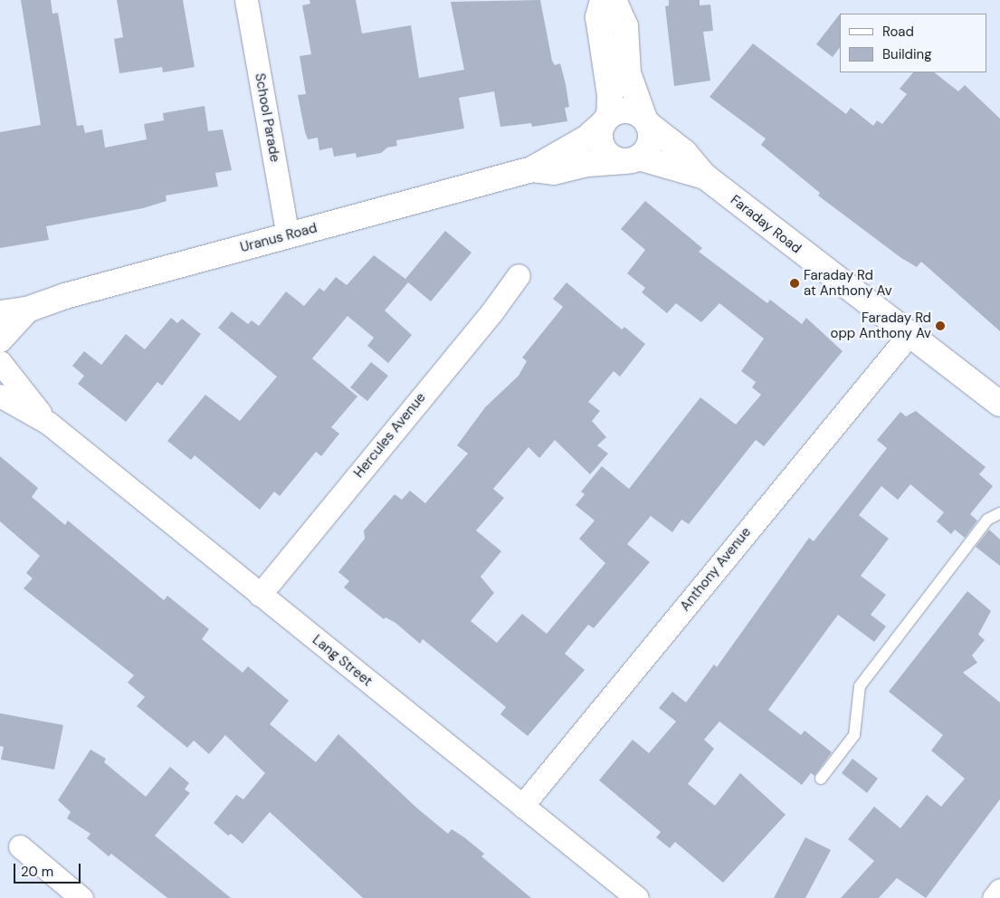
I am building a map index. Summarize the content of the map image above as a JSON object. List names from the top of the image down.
{
  "streets": {
    "main road": ["Faraday Road", "Uranus Road"],
    "street": [
      "School Parade",
      "Hercules Avenue",
      "Anthony Avenue",
      "Lang Street"
    ]
  },
  "crossings": [
    ["School Parade", "Uranus Road"],
    ["Faraday Road", "Uranus Road"],
    ["Faraday Road", "Anthony Avenue"],
    ["Hercules Avenue", "Lang Street"],
    ["Anthony Avenue", "Lang Street"]
  ],
  "places": ["Faraday Rd at Anthony Av", "Faraday Rd opp Anthony Av"],
  "legend": ["Road", "Building"],
  "scale_bar": "20 m"
}
